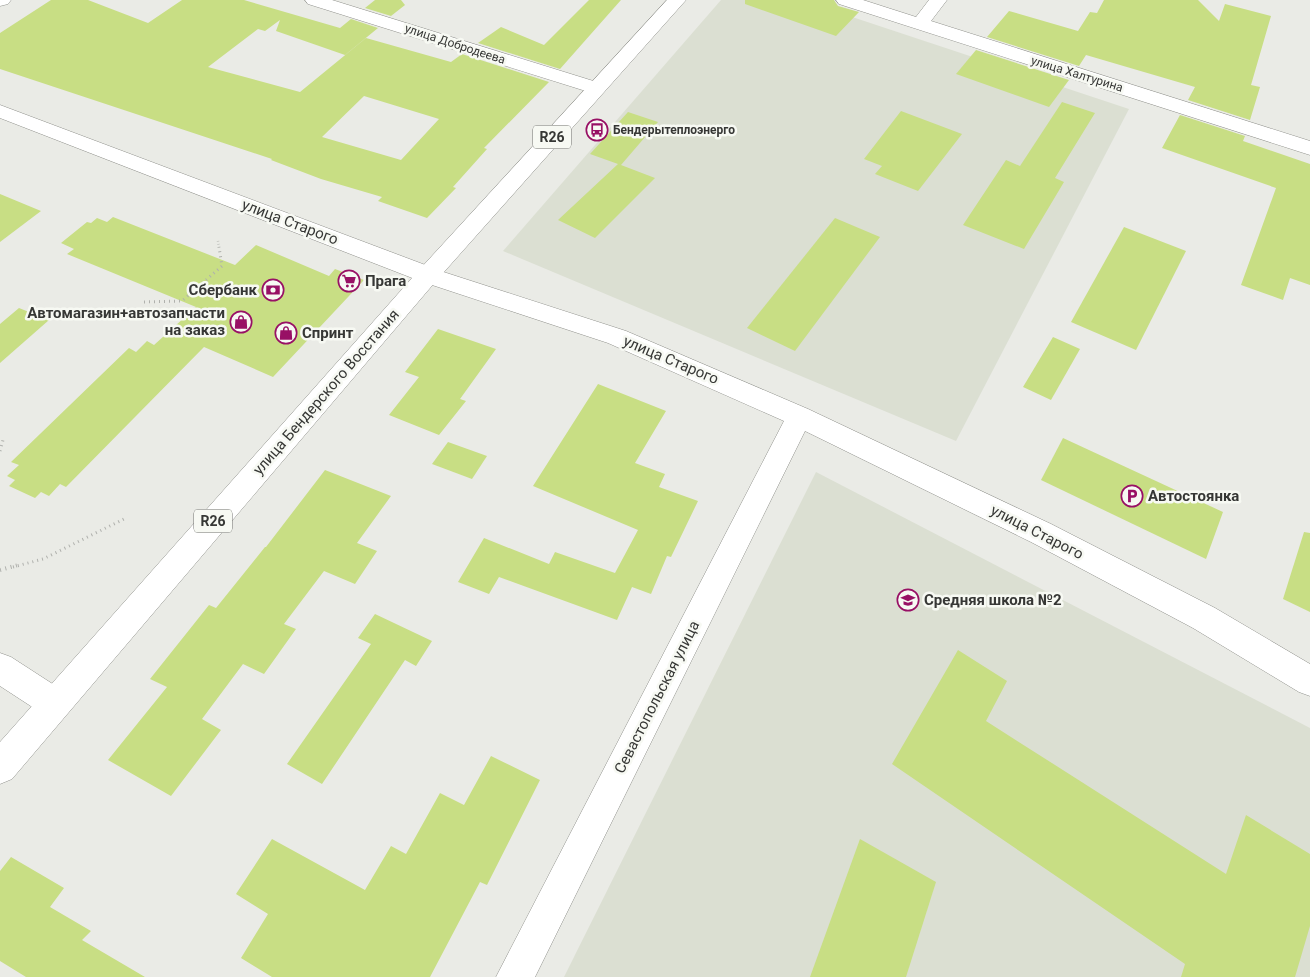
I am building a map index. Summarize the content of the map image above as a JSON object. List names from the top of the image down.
{
  "streets": {
    "street": [
      "улица Добродеева",
      "улица Халтурина",
      "R26",
      "улица Старого",
      "улица Бендерского Восстания",
      "Севастопольская улица"
    ]
  },
  "crossings": [
    ["улица Добродеева", "улица Бендерского Восстания"],
    ["улица Старого", "улица Бендерского Восстания"],
    ["улица Старого", "Севастопольская улица"]
  ],
  "places": {
    "bus stop": ["Бендерытеплоэнерго"],
    "supermarket": ["Прага"],
    "bank": ["Сбербанк"],
    "shop": ["Автомагазин+автозапчасти на заказ", "Спринт"],
    "parking": ["Автостоянка"],
    "school or university": ["Средняя школа №2"]
  }
}
